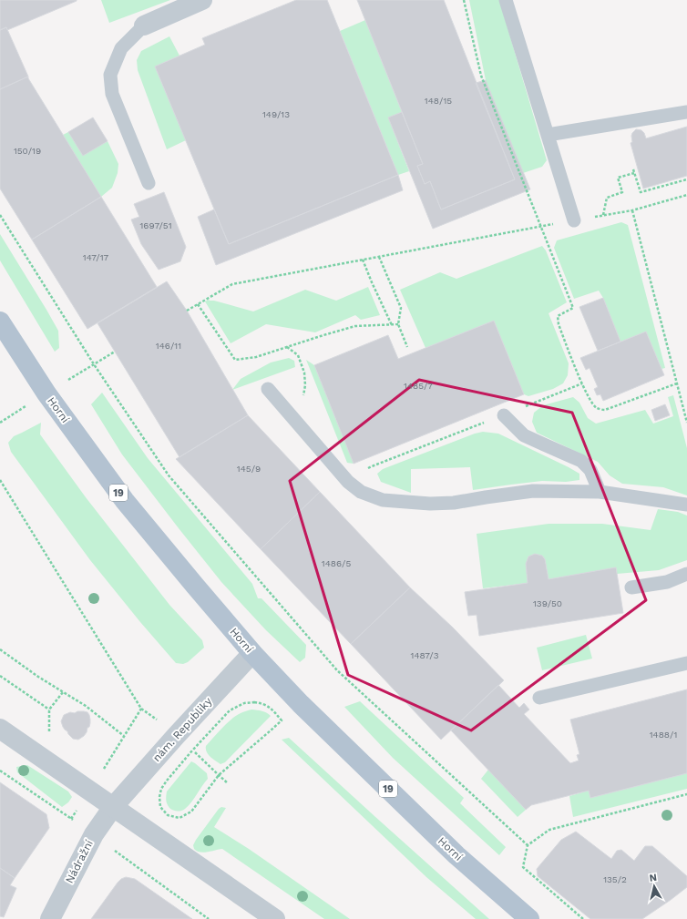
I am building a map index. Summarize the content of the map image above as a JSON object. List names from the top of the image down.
{
  "streets": {
    "main road": ["Horní", "19"],
    "street": ["nám. Republiky", "Nádražní"]
  },
  "crossings": [
    ["Horní", "nám. Republiky"],
    ["nám. Republiky", "Nádražní"]
  ],
  "house_numbers": [
    "148/15",
    "149/13",
    "150/19",
    "1697/51",
    "147/17",
    "146/11",
    "1485/7",
    "145/9",
    "1486/5",
    "139/50",
    "1487/3",
    "1488/1",
    "135/2"
  ],
  "north": "top"
}
